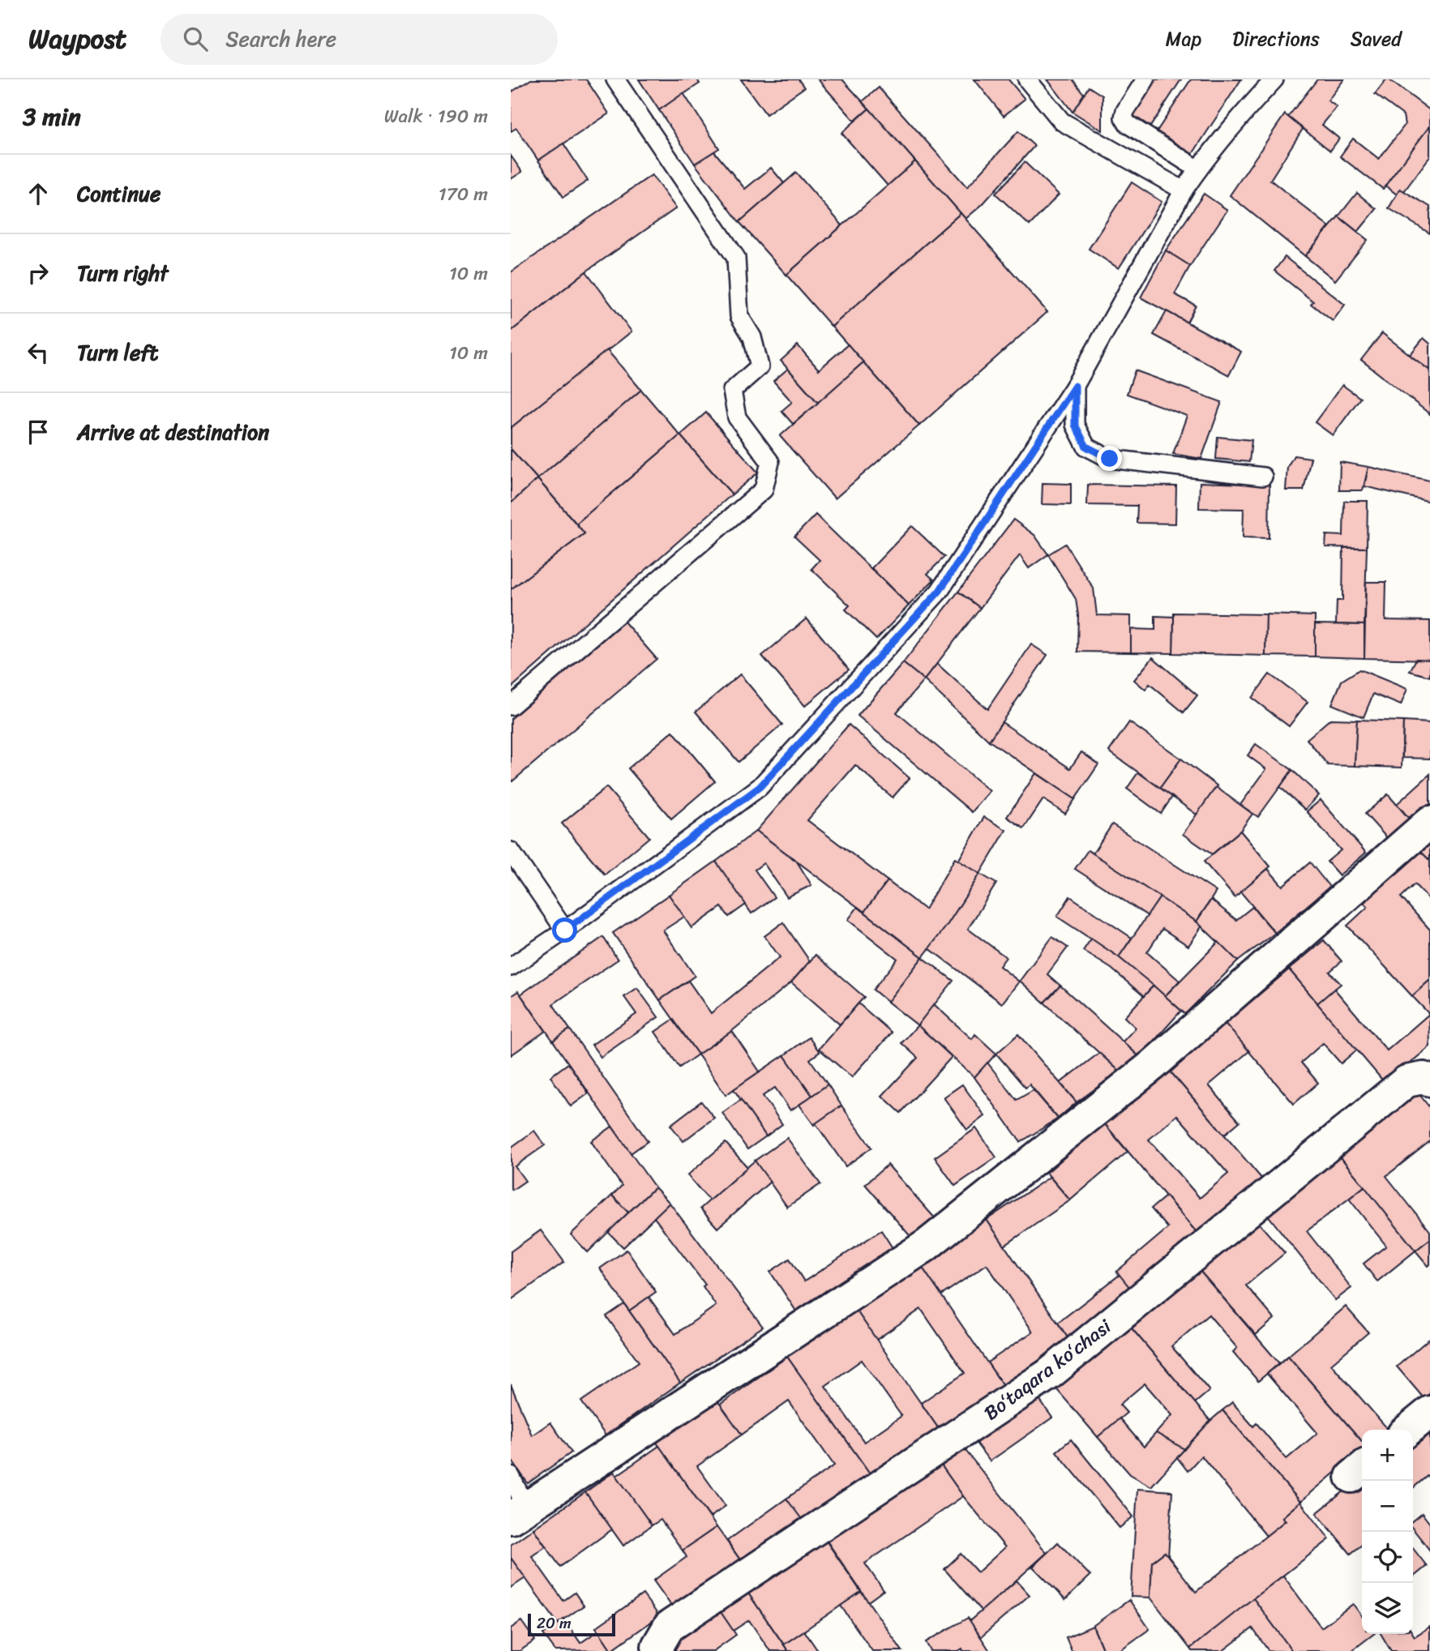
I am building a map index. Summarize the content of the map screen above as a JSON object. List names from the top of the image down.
{
  "streets": {
    "street": ["Boʻtaqara koʻchasi"]
  },
  "scale_bar": "20 m",
  "page": {
    "header": "Waypost",
    "search": "Search here",
    "nav": ["Map", "Directions", "Saved"],
    "heading": ["3 min", "Walk · 190 m"],
    "list": [
      ["Continue", "170 m"],
      ["Turn right", "10 m"],
      ["Turn left", "10 m"],
      "Arrive at destination"
    ],
    "map_buttons": ["+", "−"],
    "scale": "20 m"
  }
}
